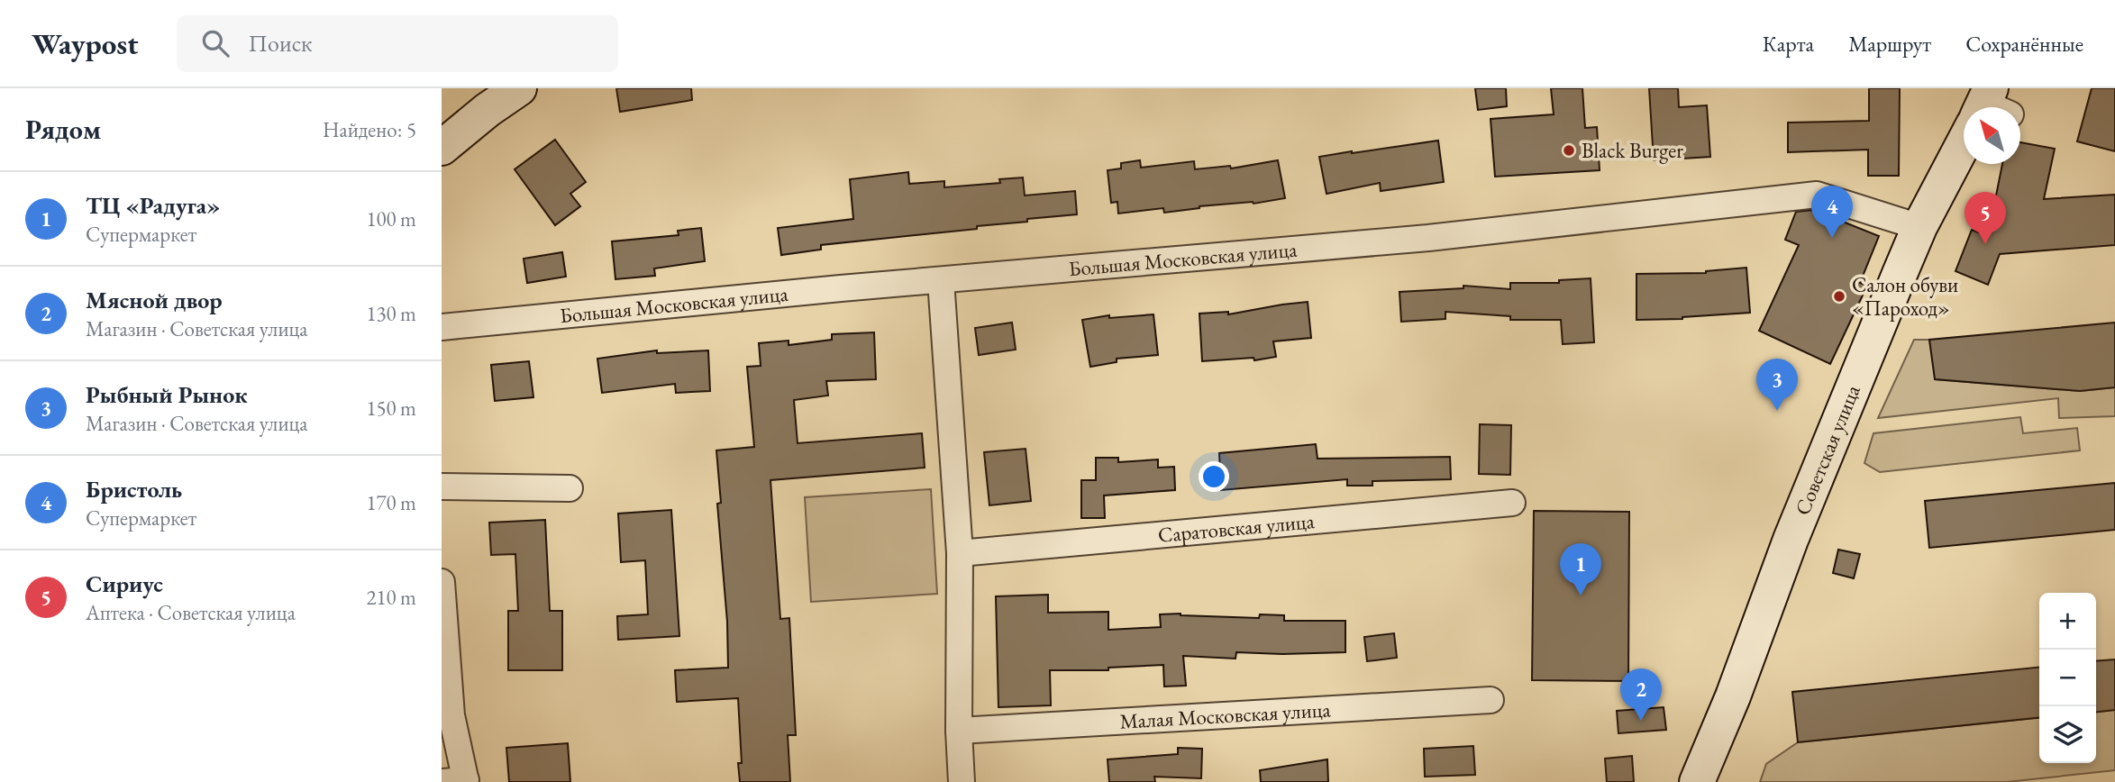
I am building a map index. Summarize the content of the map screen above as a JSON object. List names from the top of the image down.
{
  "streets": {
    "main road": ["Советская улица"],
    "street": ["Большая Московская улица", "Саратовская улица", "Малая Московская улица"]
  },
  "crossings": [
    ["Большая Московская улица", "Советская улица"]
  ],
  "places": ["Black Burger", "Салон обуви «Пароход»"],
  "north": "top left",
  "page": {
    "header": "Waypost",
    "search": "Поиск",
    "nav": ["Карта", "Маршрут", "Сохранённые"],
    "heading": ["Рядом", "Найдено: 5"],
    "list": [
      {
        "mark": "1",
        "name": "ТЦ «Радуга»",
        "note": "Супермаркет",
        "value": "100 m"
      },
      {
        "mark": "2",
        "name": "Мясной двор",
        "note": "Магазин · Советская улица",
        "value": "130 m"
      },
      {
        "mark": "3",
        "name": "Рыбный Рынок",
        "note": "Магазин · Советская улица",
        "value": "150 m"
      },
      {
        "mark": "4",
        "name": "Бристоль",
        "note": "Супермаркет",
        "value": "170 m"
      },
      {
        "mark": "5",
        "name": "Сириус",
        "note": "Аптека · Советская улица",
        "value": "210 m"
      }
    ],
    "pins": [
      "4",
      "5",
      "3",
      "1",
      "2"
    ],
    "map_buttons": ["+", "−"]
  }
}
